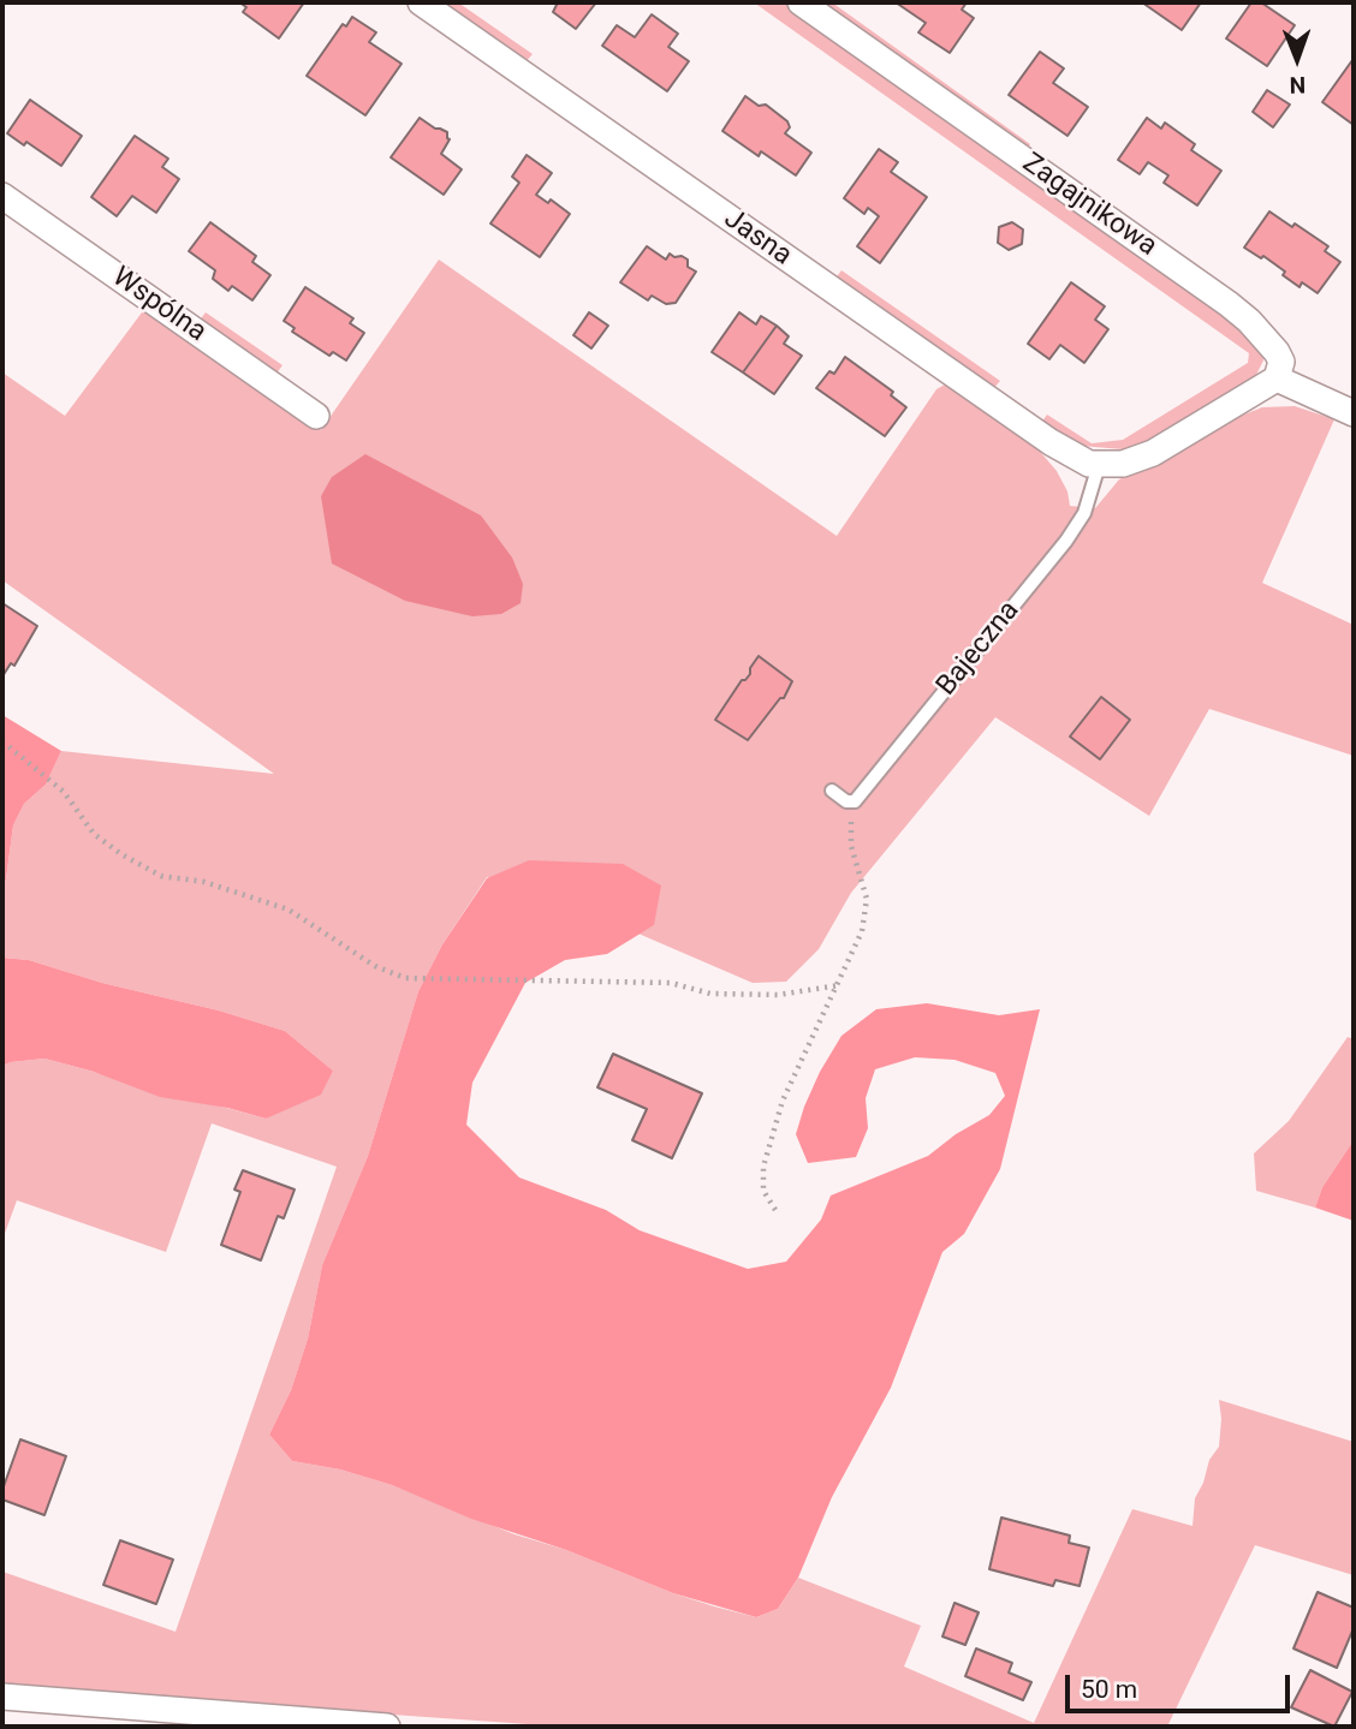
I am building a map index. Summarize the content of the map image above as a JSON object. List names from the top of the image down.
{
  "streets": {
    "street": ["Zagajnikowa", "Jasna", "Wspólna"],
    "lane": ["Bajeczna"]
  },
  "crossings": [
    ["Jasna", "Bajeczna"]
  ],
  "scale_bar": "50 m",
  "north": "bottom"
}
